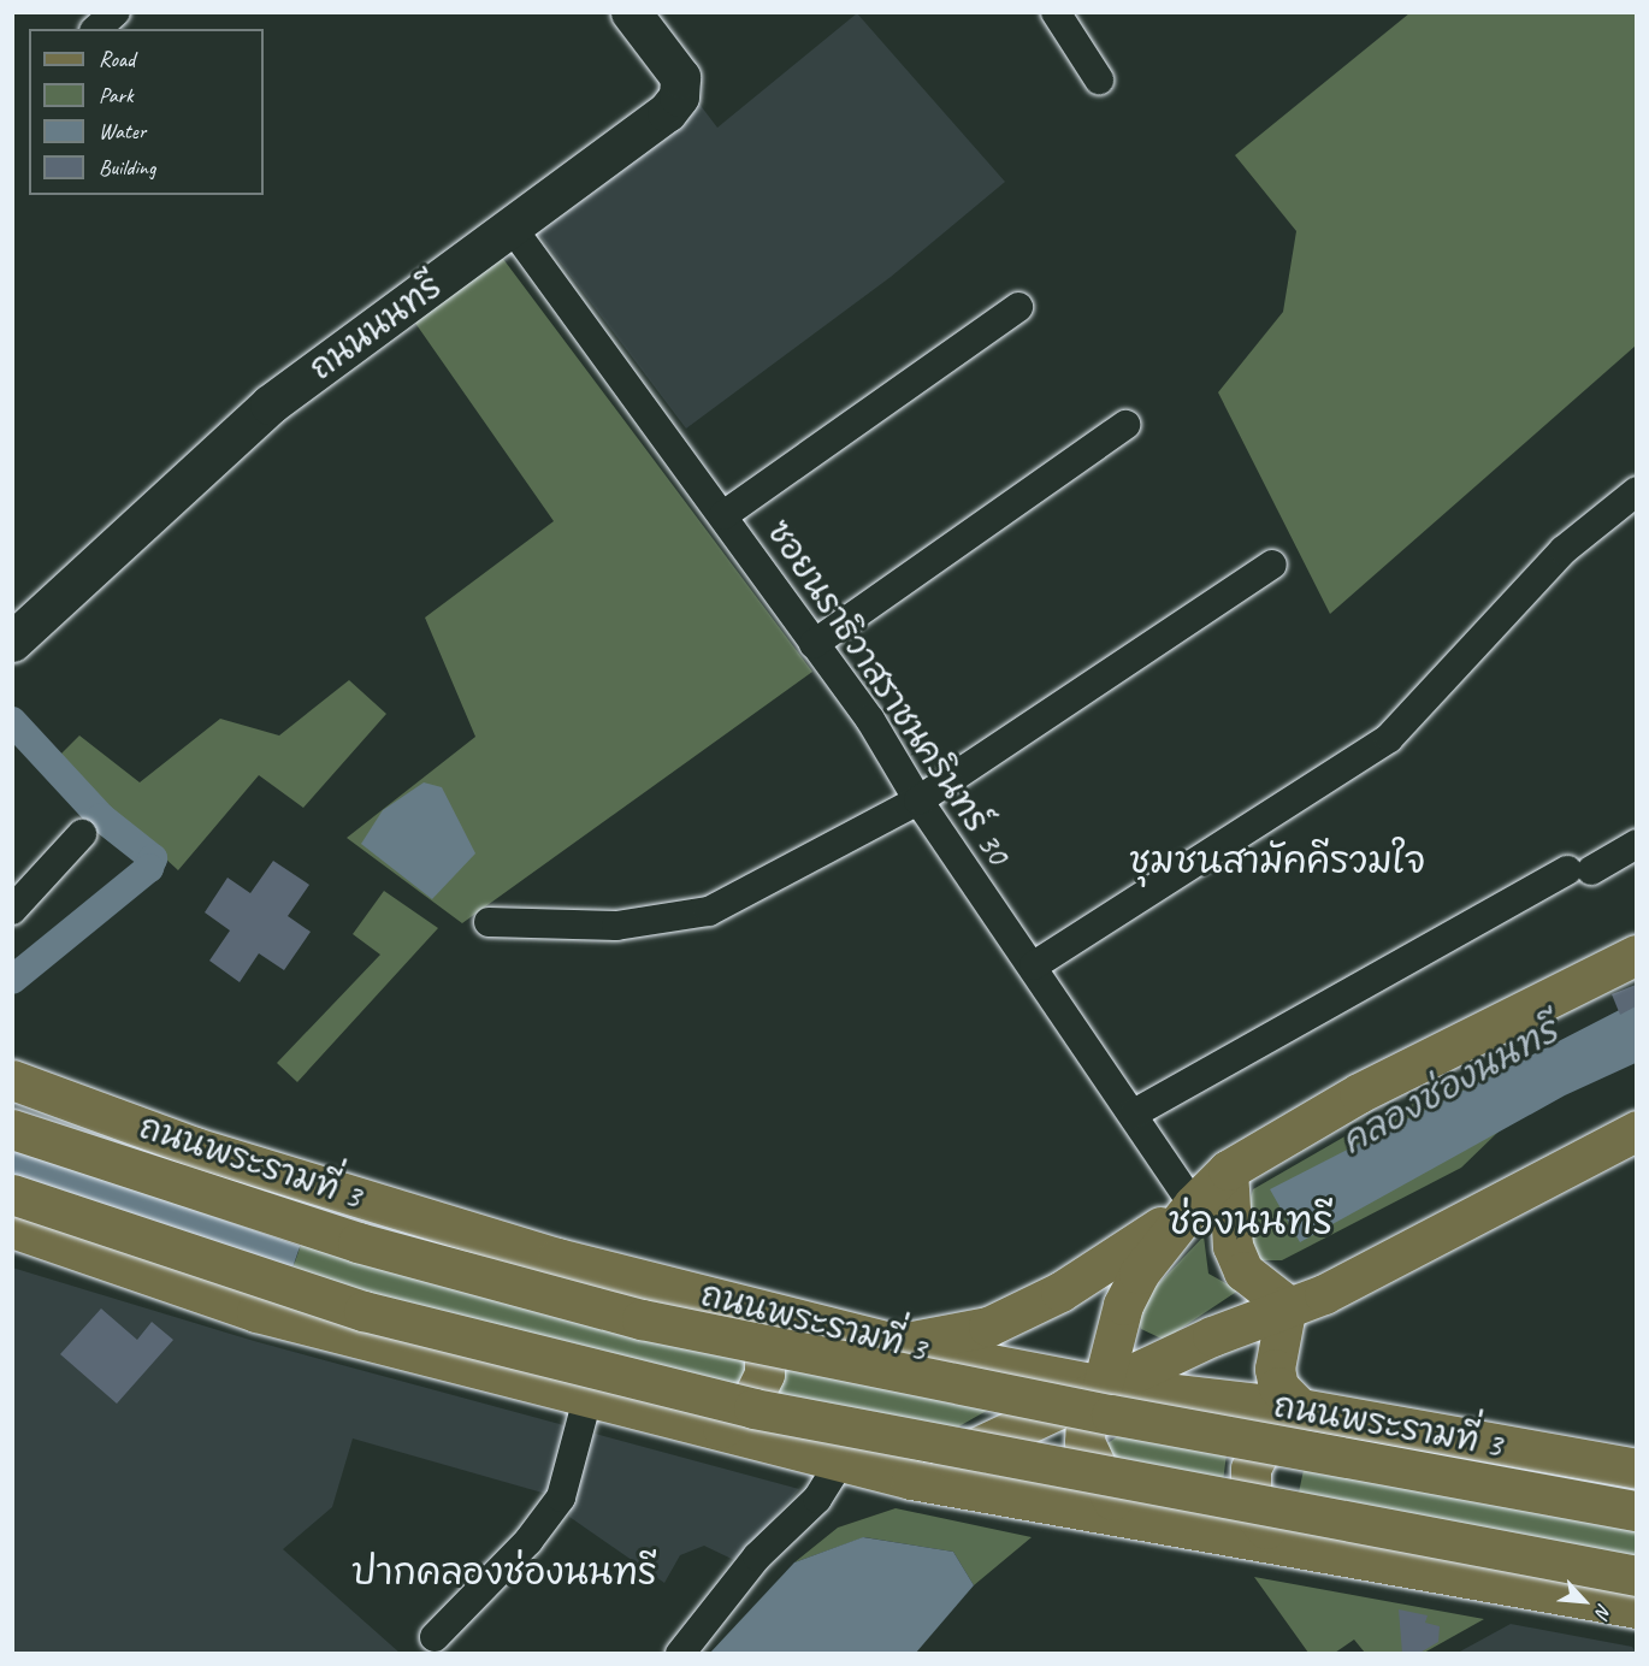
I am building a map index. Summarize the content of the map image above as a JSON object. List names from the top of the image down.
{
  "streets": {
    "main road": ["ถนนพระรามที่ 3"],
    "street": ["ถนนนนทรี", "ซอยนราธิวาสราชนครินทร์ 30"]
  },
  "crossings": [
    ["ถนนนนทรี", "ซอยนราธิวาสราชนครินทร์ 30"]
  ],
  "districts": ["ชุมชนสามัคคีรวมใจ", "ช่องนนทรี", "ปากคลองช่องนนทรี"],
  "water": ["คลองช่องนนทรี"],
  "legend": [
    "Road",
    "Park",
    "Water",
    "Building"
  ],
  "north": "bottom right"
}
